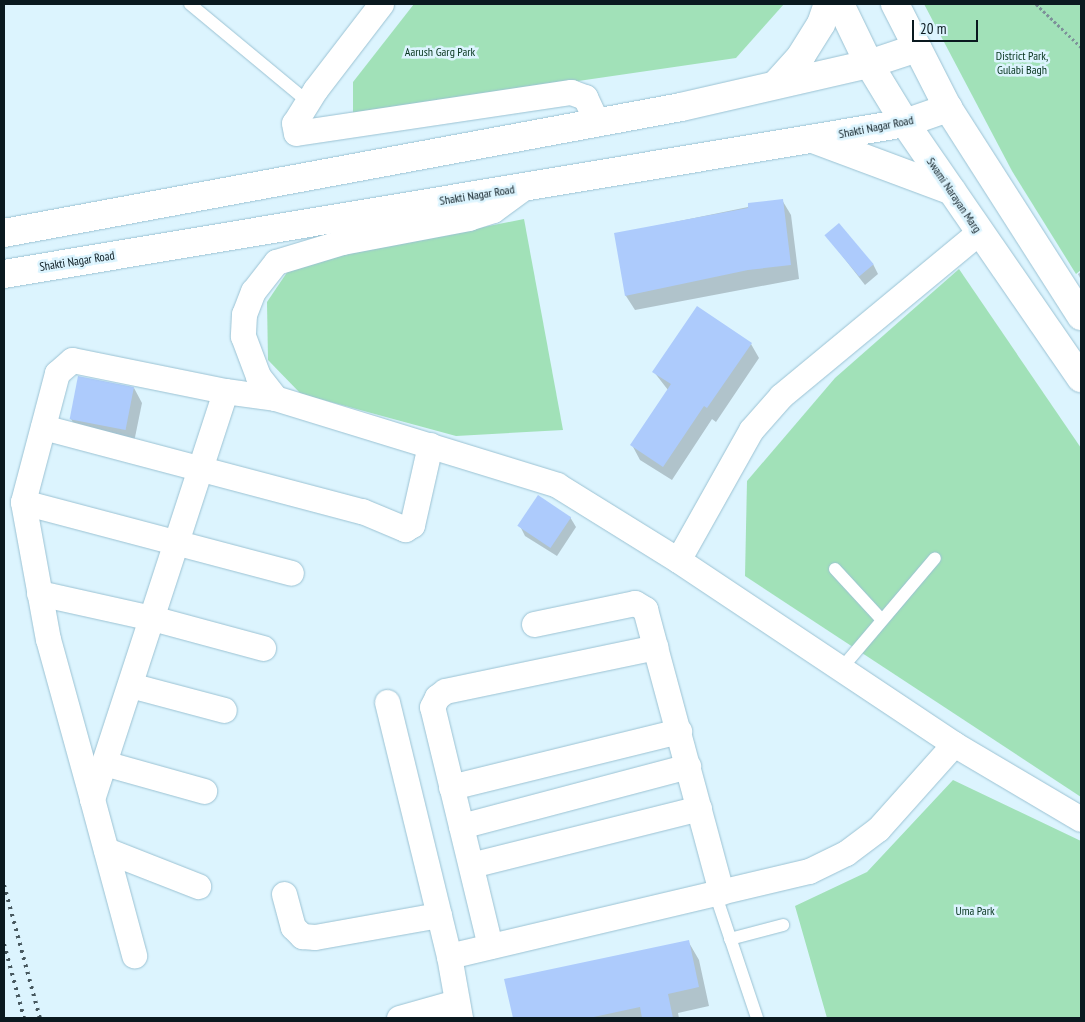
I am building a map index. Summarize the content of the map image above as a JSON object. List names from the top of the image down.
{
  "streets": {
    "street": ["Shakti Nagar Road", "Swami Narayan Marg"]
  },
  "crossings": [
    ["Shakti Nagar Road", "Swami Narayan Marg"]
  ],
  "parks": ["Aarush Garg Park", "District Park, Gulabi Bagh", "Uma Park"],
  "scale_bar": "20 m"
}
